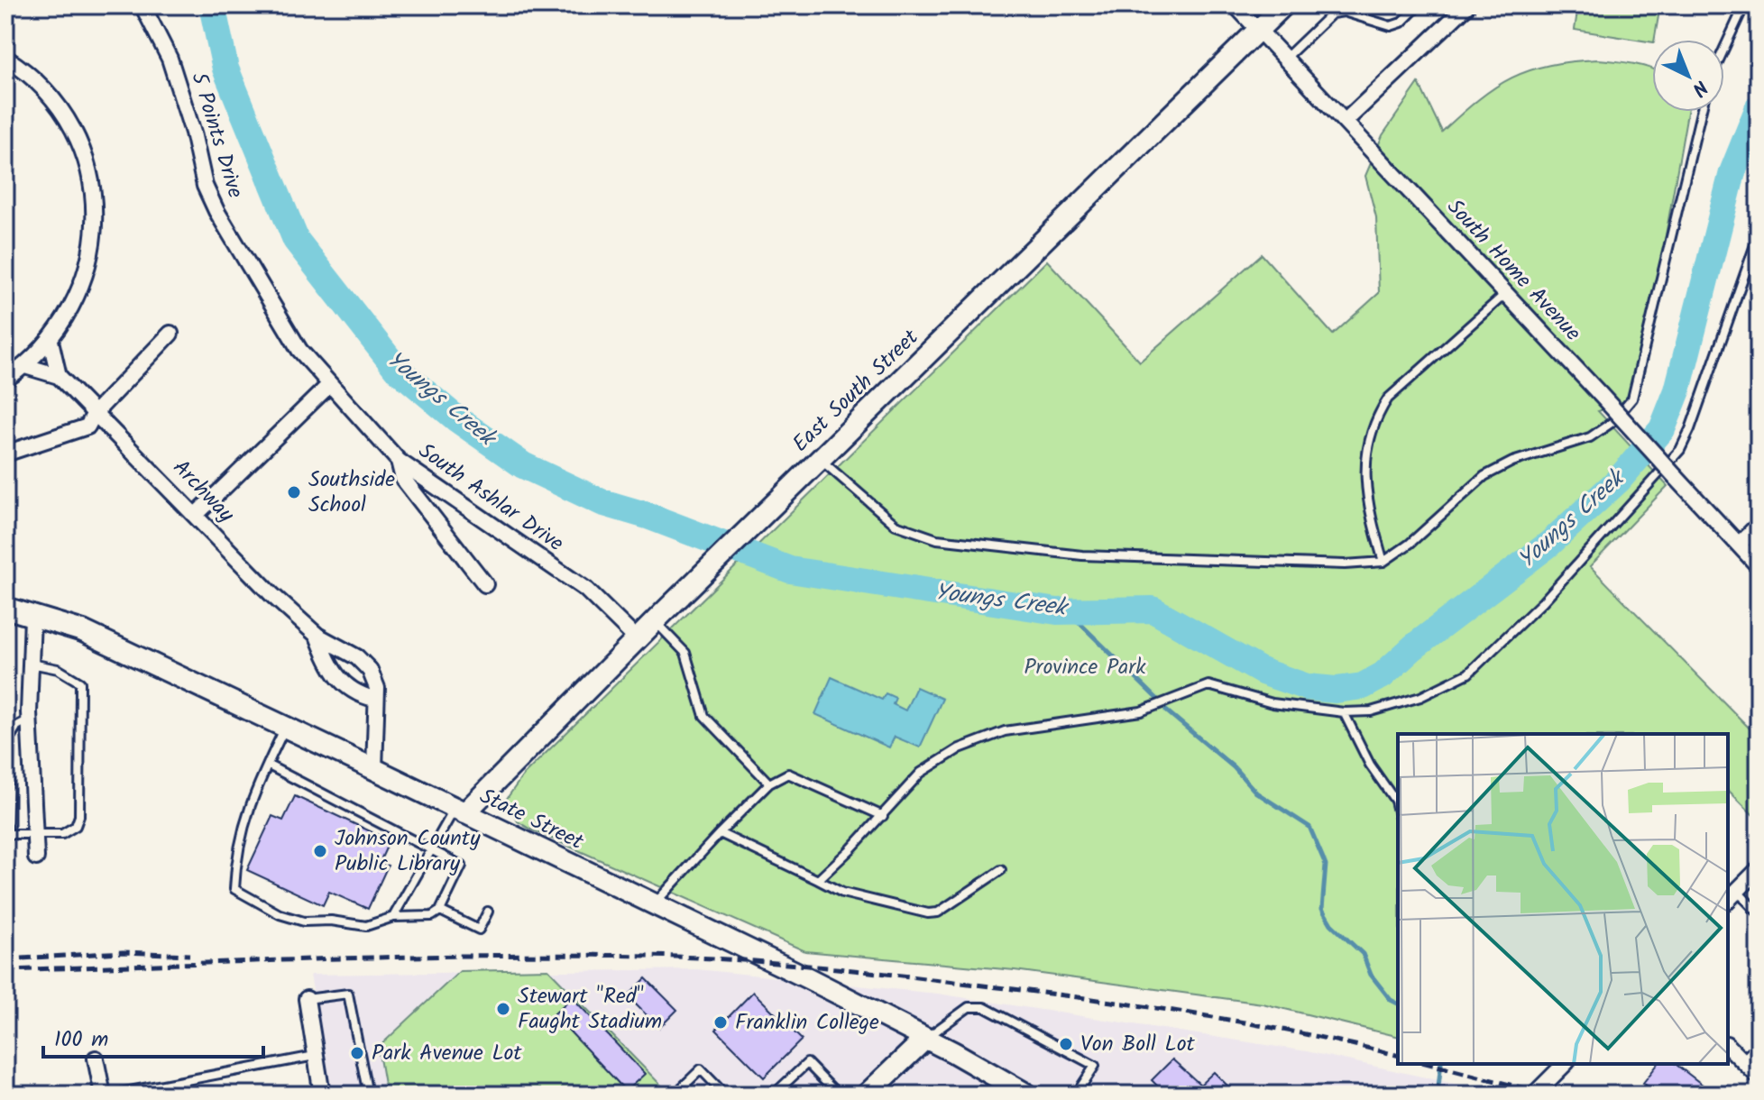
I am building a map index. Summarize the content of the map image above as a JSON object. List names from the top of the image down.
{
  "streets": {
    "street": [
      "5 Points Drive",
      "South Home Avenue",
      "East South Street",
      "Archway",
      "South Ashlar Drive",
      "State Street"
    ]
  },
  "crossings": [
    ["5 Points Drive", "South Ashlar Drive"],
    ["South Home Avenue", "East South Street"],
    ["East South Street", "South Ashlar Drive"],
    ["East South Street", "State Street"],
    ["Archway", "State Street"]
  ],
  "water": ["Youngs Creek"],
  "parks": ["Province Park"],
  "places": [
    "Southside School",
    "Johnson County Public Library",
    "Stewart \"Red\" Faught Stadium",
    "Franklin College",
    "Von Boll Lot",
    "Park Avenue Lot"
  ],
  "scale_bar": "100 m",
  "north": "bottom right"
}
